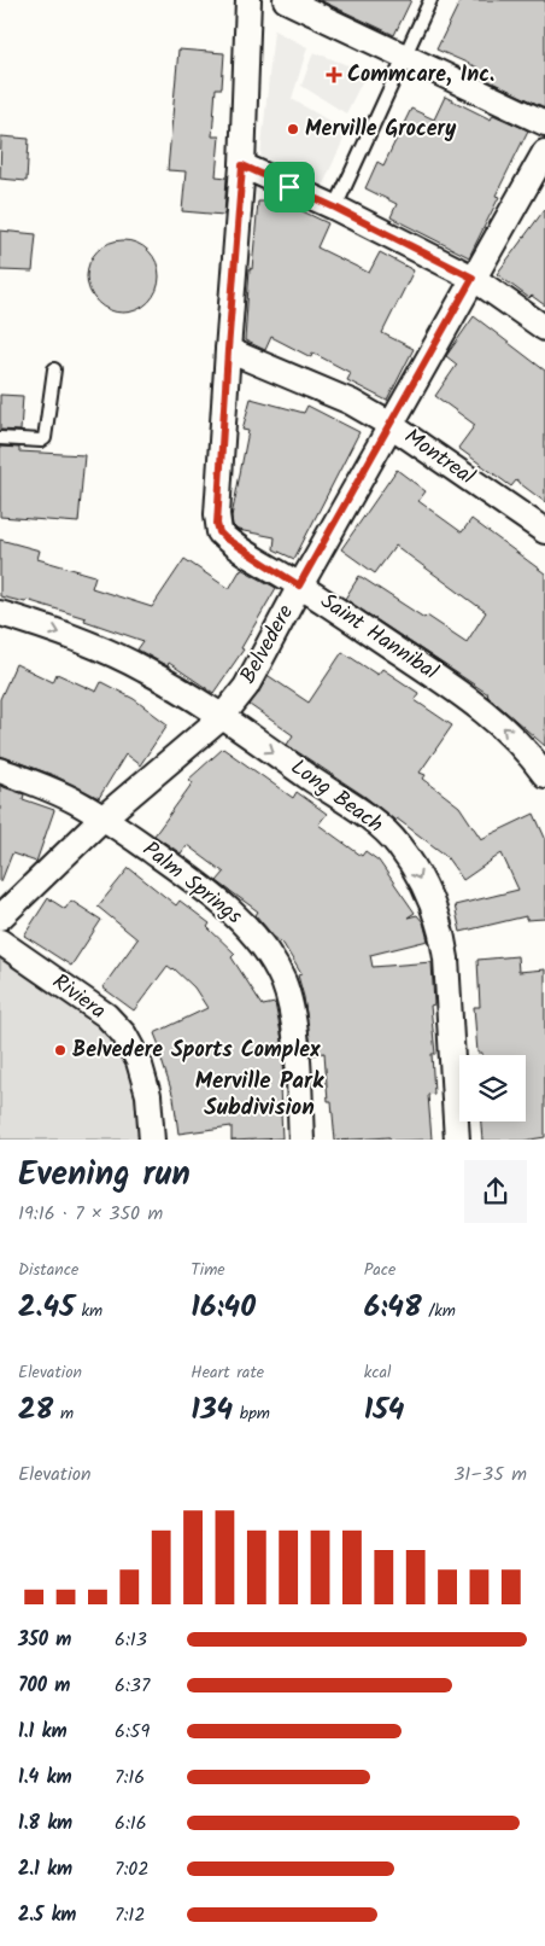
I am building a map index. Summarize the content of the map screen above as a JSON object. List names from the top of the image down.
{
  "streets": {
    "street": [
      "Montreal",
      "Saint Hannibal",
      "Belvedere",
      "Long Beach",
      "Palm Springs",
      "Riviera"
    ]
  },
  "crossings": [
    ["Montreal", "Saint Hannibal"],
    ["Montreal", "Belvedere"],
    ["Saint Hannibal", "Belvedere"],
    ["Belvedere", "Long Beach"],
    ["Belvedere", "Palm Springs"]
  ],
  "one_way": ["Long Beach"],
  "districts": ["Merville Park Subdivision"],
  "places": {
    "health": ["Commcare, Inc."],
    "other": ["Merville Grocery", "Belvedere Sports Complex"]
  },
  "page": {
    "heading": ["Evening run", "19:16 · 7 × 350 m"],
    "stats": [
      ["Distance", "2.45 km"],
      ["Time", "16:40"],
      ["Pace", "6:48 /km"],
      ["Elevation", "28 m"],
      ["Heart rate", "134 bpm"],
      ["kcal", "154"]
    ],
    "chart": ["Elevation", "31–35 m"],
    "list": [
      {
        "name": "350 m",
        "note": "6:13"
      },
      {
        "name": "700 m",
        "note": "6:37"
      },
      {
        "name": "1.1 km",
        "note": "6:59"
      },
      {
        "name": "1.4 km",
        "note": "7:16"
      },
      {
        "name": "1.8 km",
        "note": "6:16"
      },
      {
        "name": "2.1 km",
        "note": "7:02"
      },
      {
        "name": "2.5 km",
        "note": "7:12"
      }
    ]
  }
}
